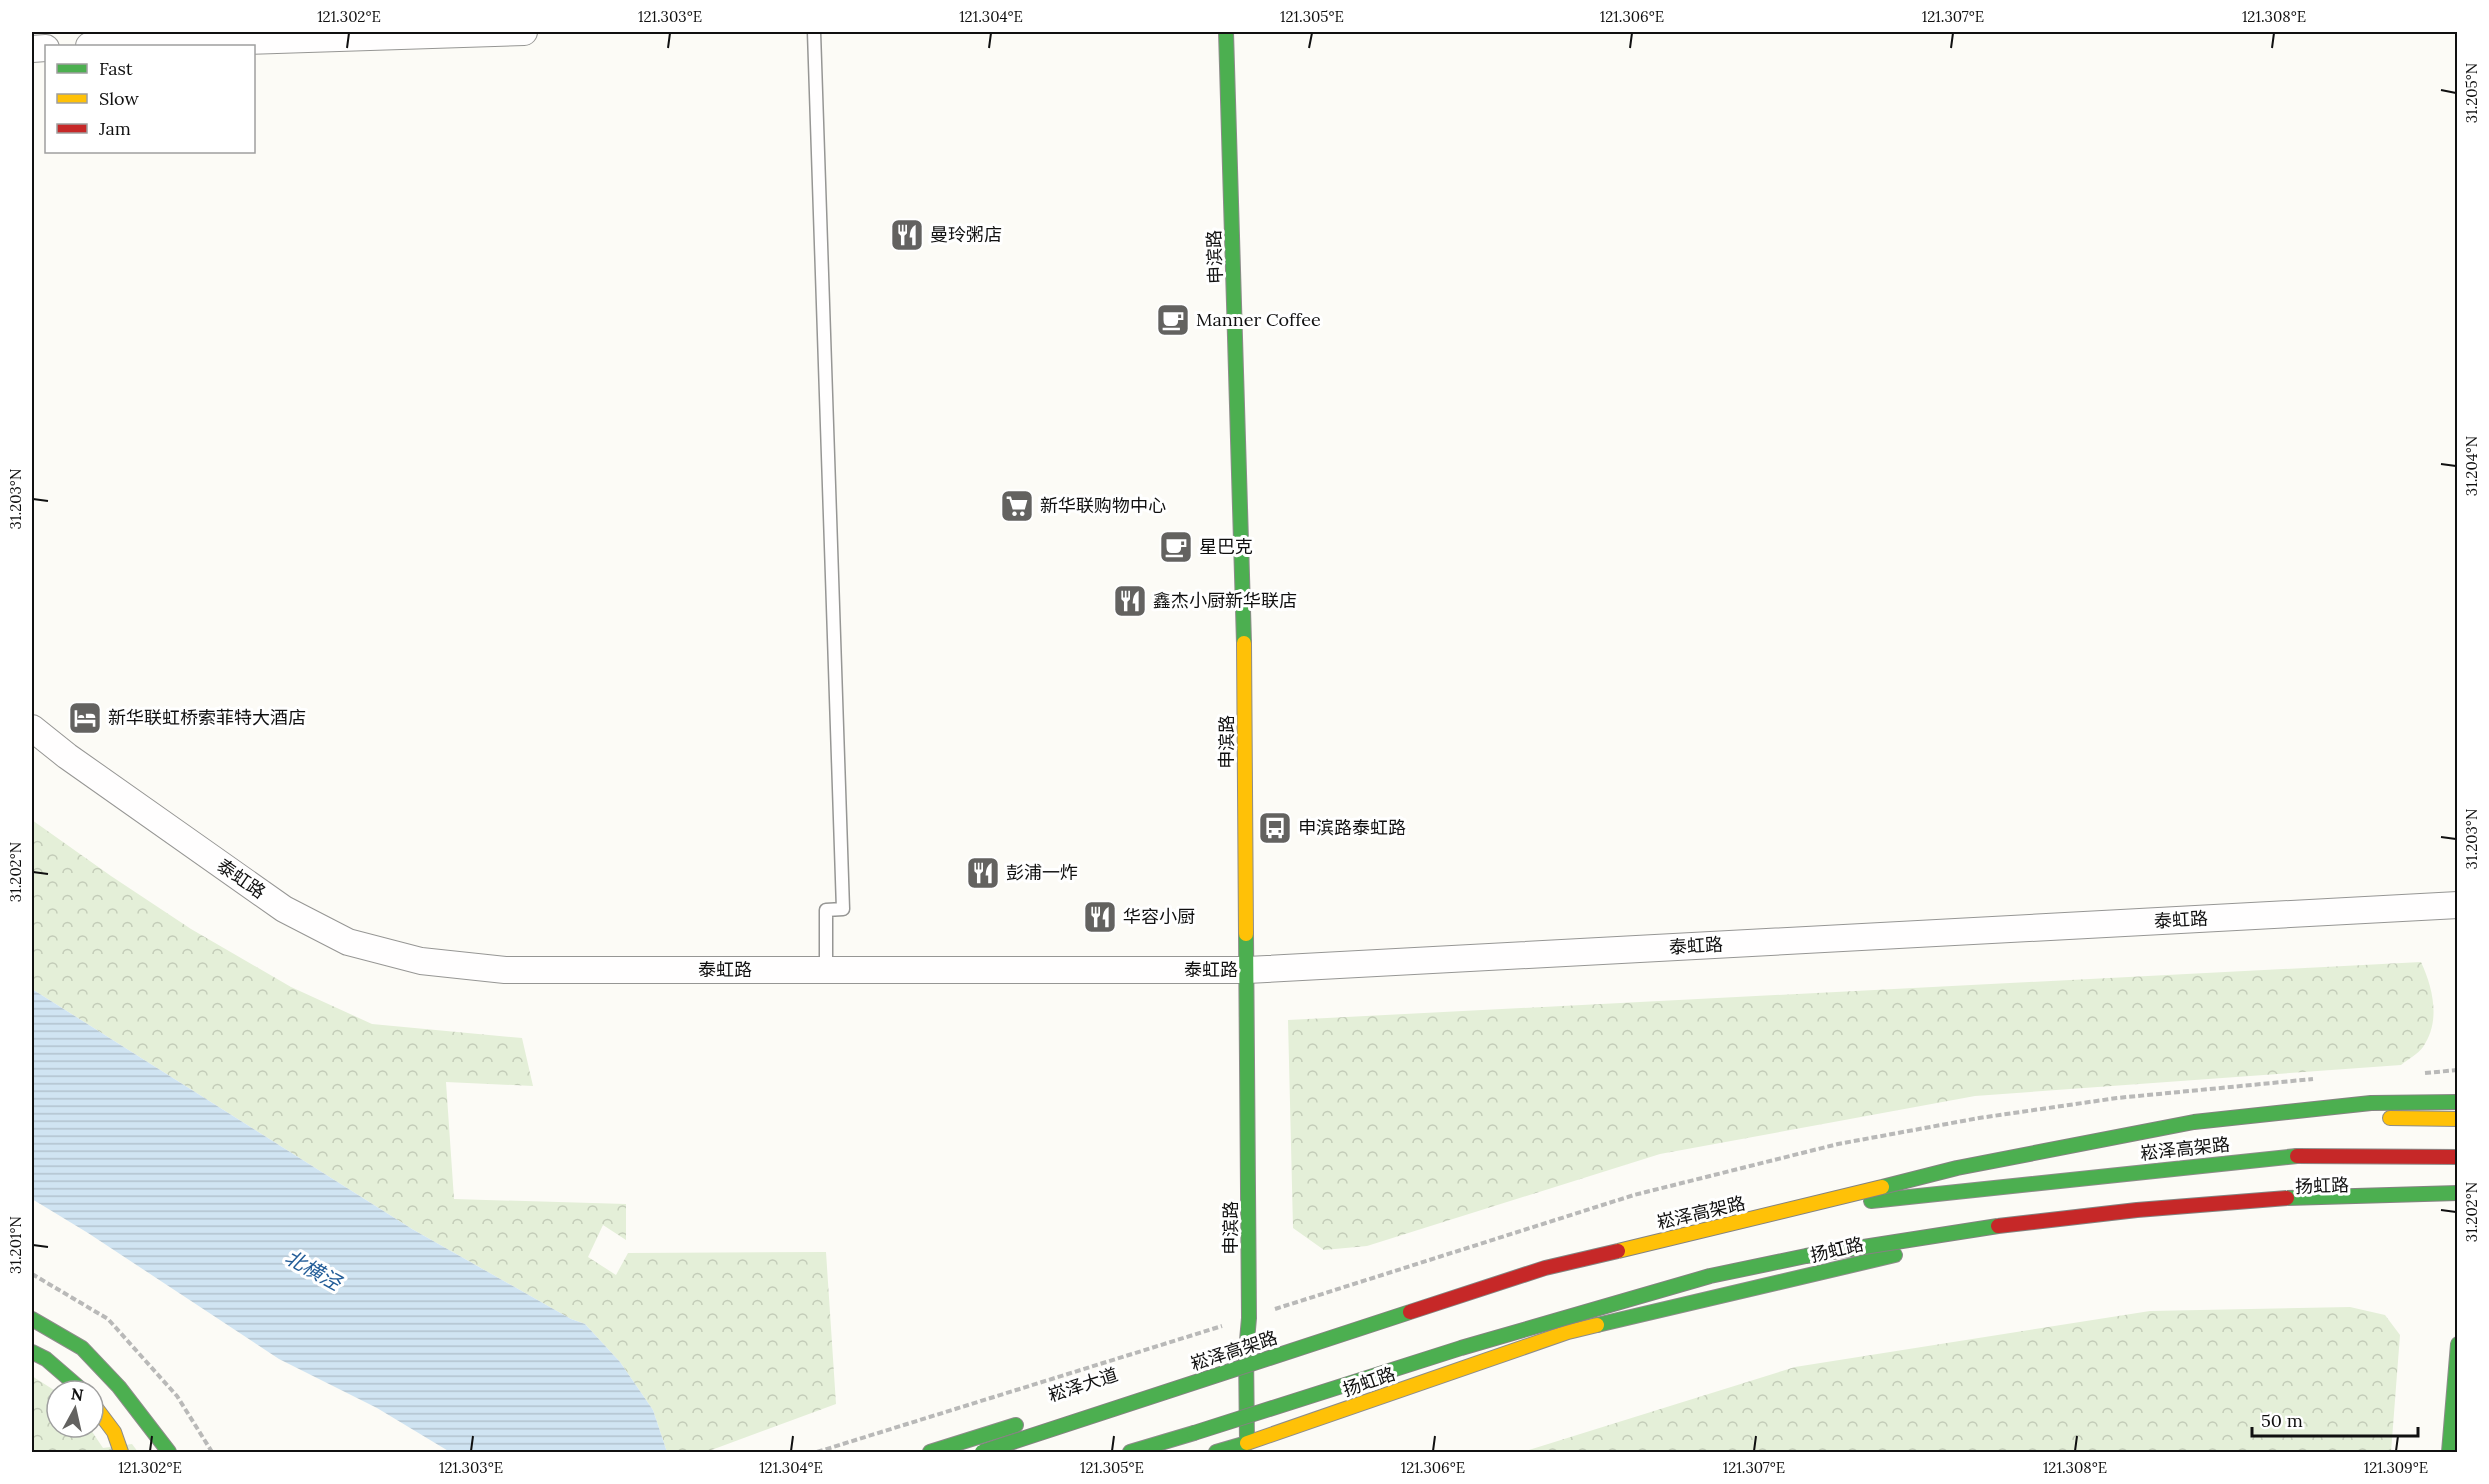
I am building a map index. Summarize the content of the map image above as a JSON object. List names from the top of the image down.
{
  "streets": {
    "main road": [
      "申滨路",
      "崧泽高架路",
      "扬虹路",
      "崧泽大道"
    ],
    "street": ["泰虹路"]
  },
  "crossings": [
    ["申滨路", "泰虹路"],
    ["申滨路", "扬虹路"]
  ],
  "water": ["北横泾"],
  "places": {
    "restaurant": [
      "曼玲粥店",
      "鑫杰小厨新华联店",
      "彭浦一炸",
      "华容小厨"
    ],
    "cafe": ["Manner Coffee", "星巴克"],
    "supermarket": ["新华联购物中心"],
    "hotel": ["新华联虹桥索菲特大酒店"],
    "bus stop": ["申滨路泰虹路"]
  },
  "legend": ["Fast", "Slow", "Jam"],
  "scale_bar": "50 m",
  "north": "top",
  "coordinates": [
    "121.302°E",
    "121.303°E",
    "121.304°E",
    "121.305°E",
    "121.306°E",
    "121.307°E",
    "121.308°E",
    "31.205°N",
    "31.204°N",
    "31.203°N",
    "31.202°N",
    "31.201°N",
    "121.309°E"
  ]
}
